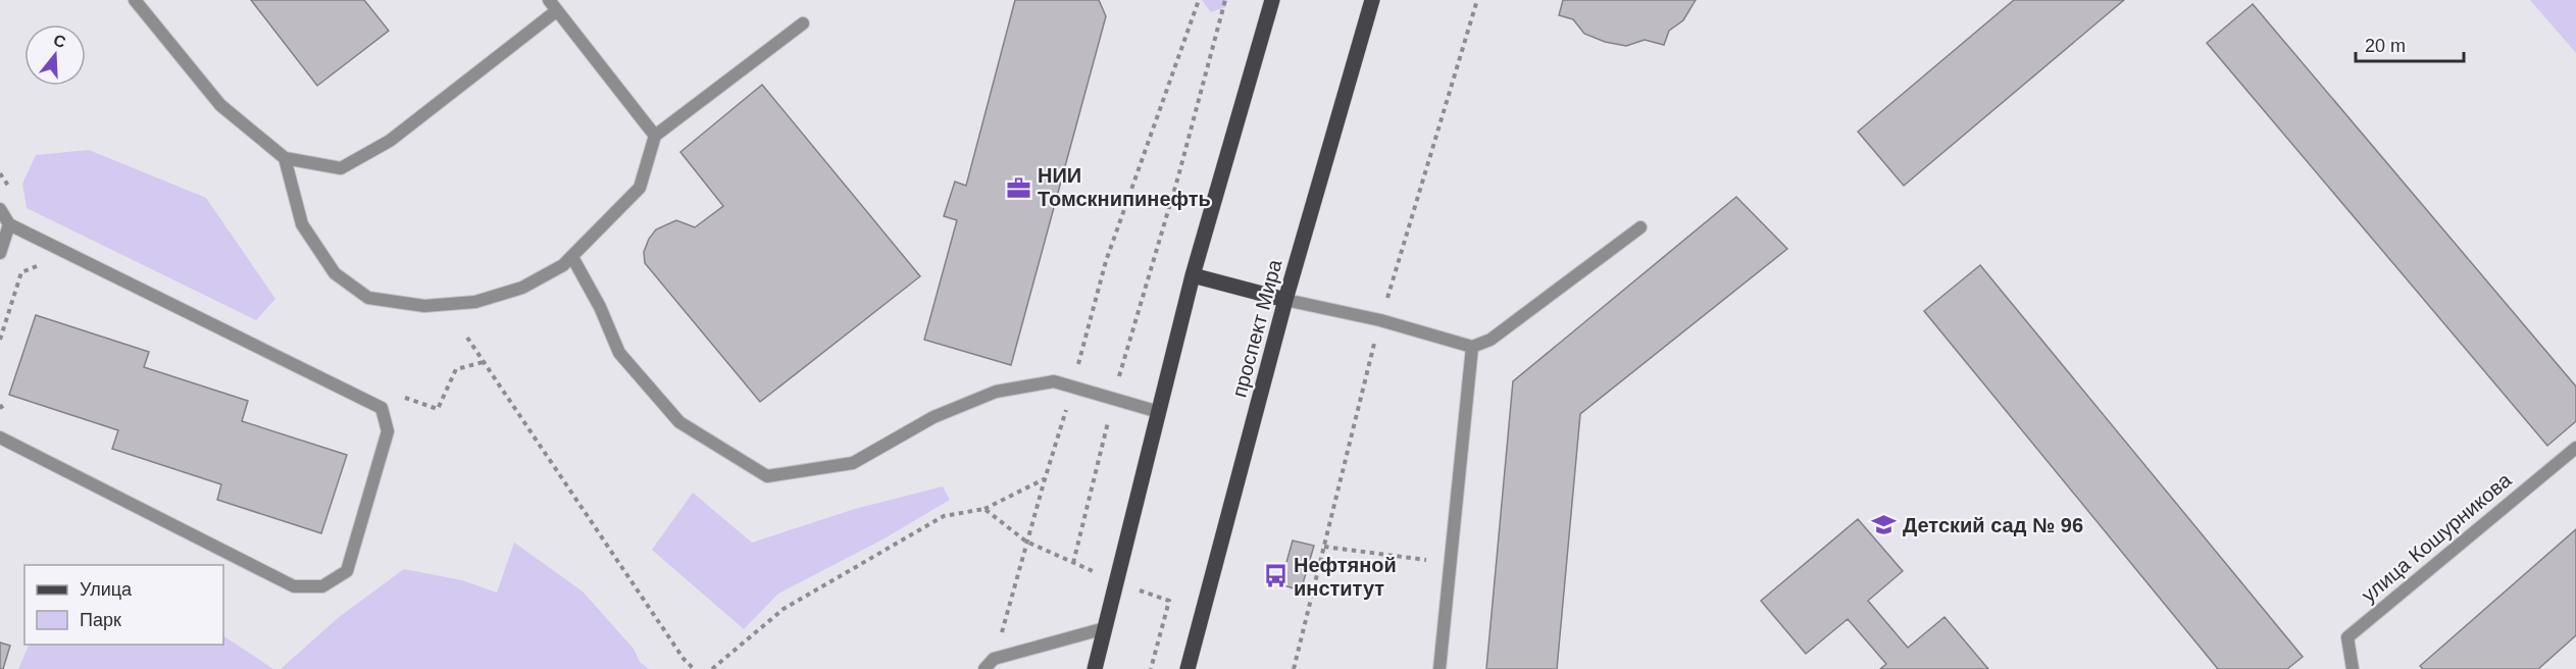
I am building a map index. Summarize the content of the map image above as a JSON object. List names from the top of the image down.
{
  "streets": {
    "main road": ["проспект Мира"],
    "street": ["улица Кошурникова"]
  },
  "places": {
    "office": ["НИИ Томскнипинефть"],
    "school or university": ["Детский сад № 96"],
    "bus stop": ["Нефтяной институт"]
  },
  "legend": ["Улица", "Парк"],
  "scale_bar": "20 m",
  "north": "top"
}
